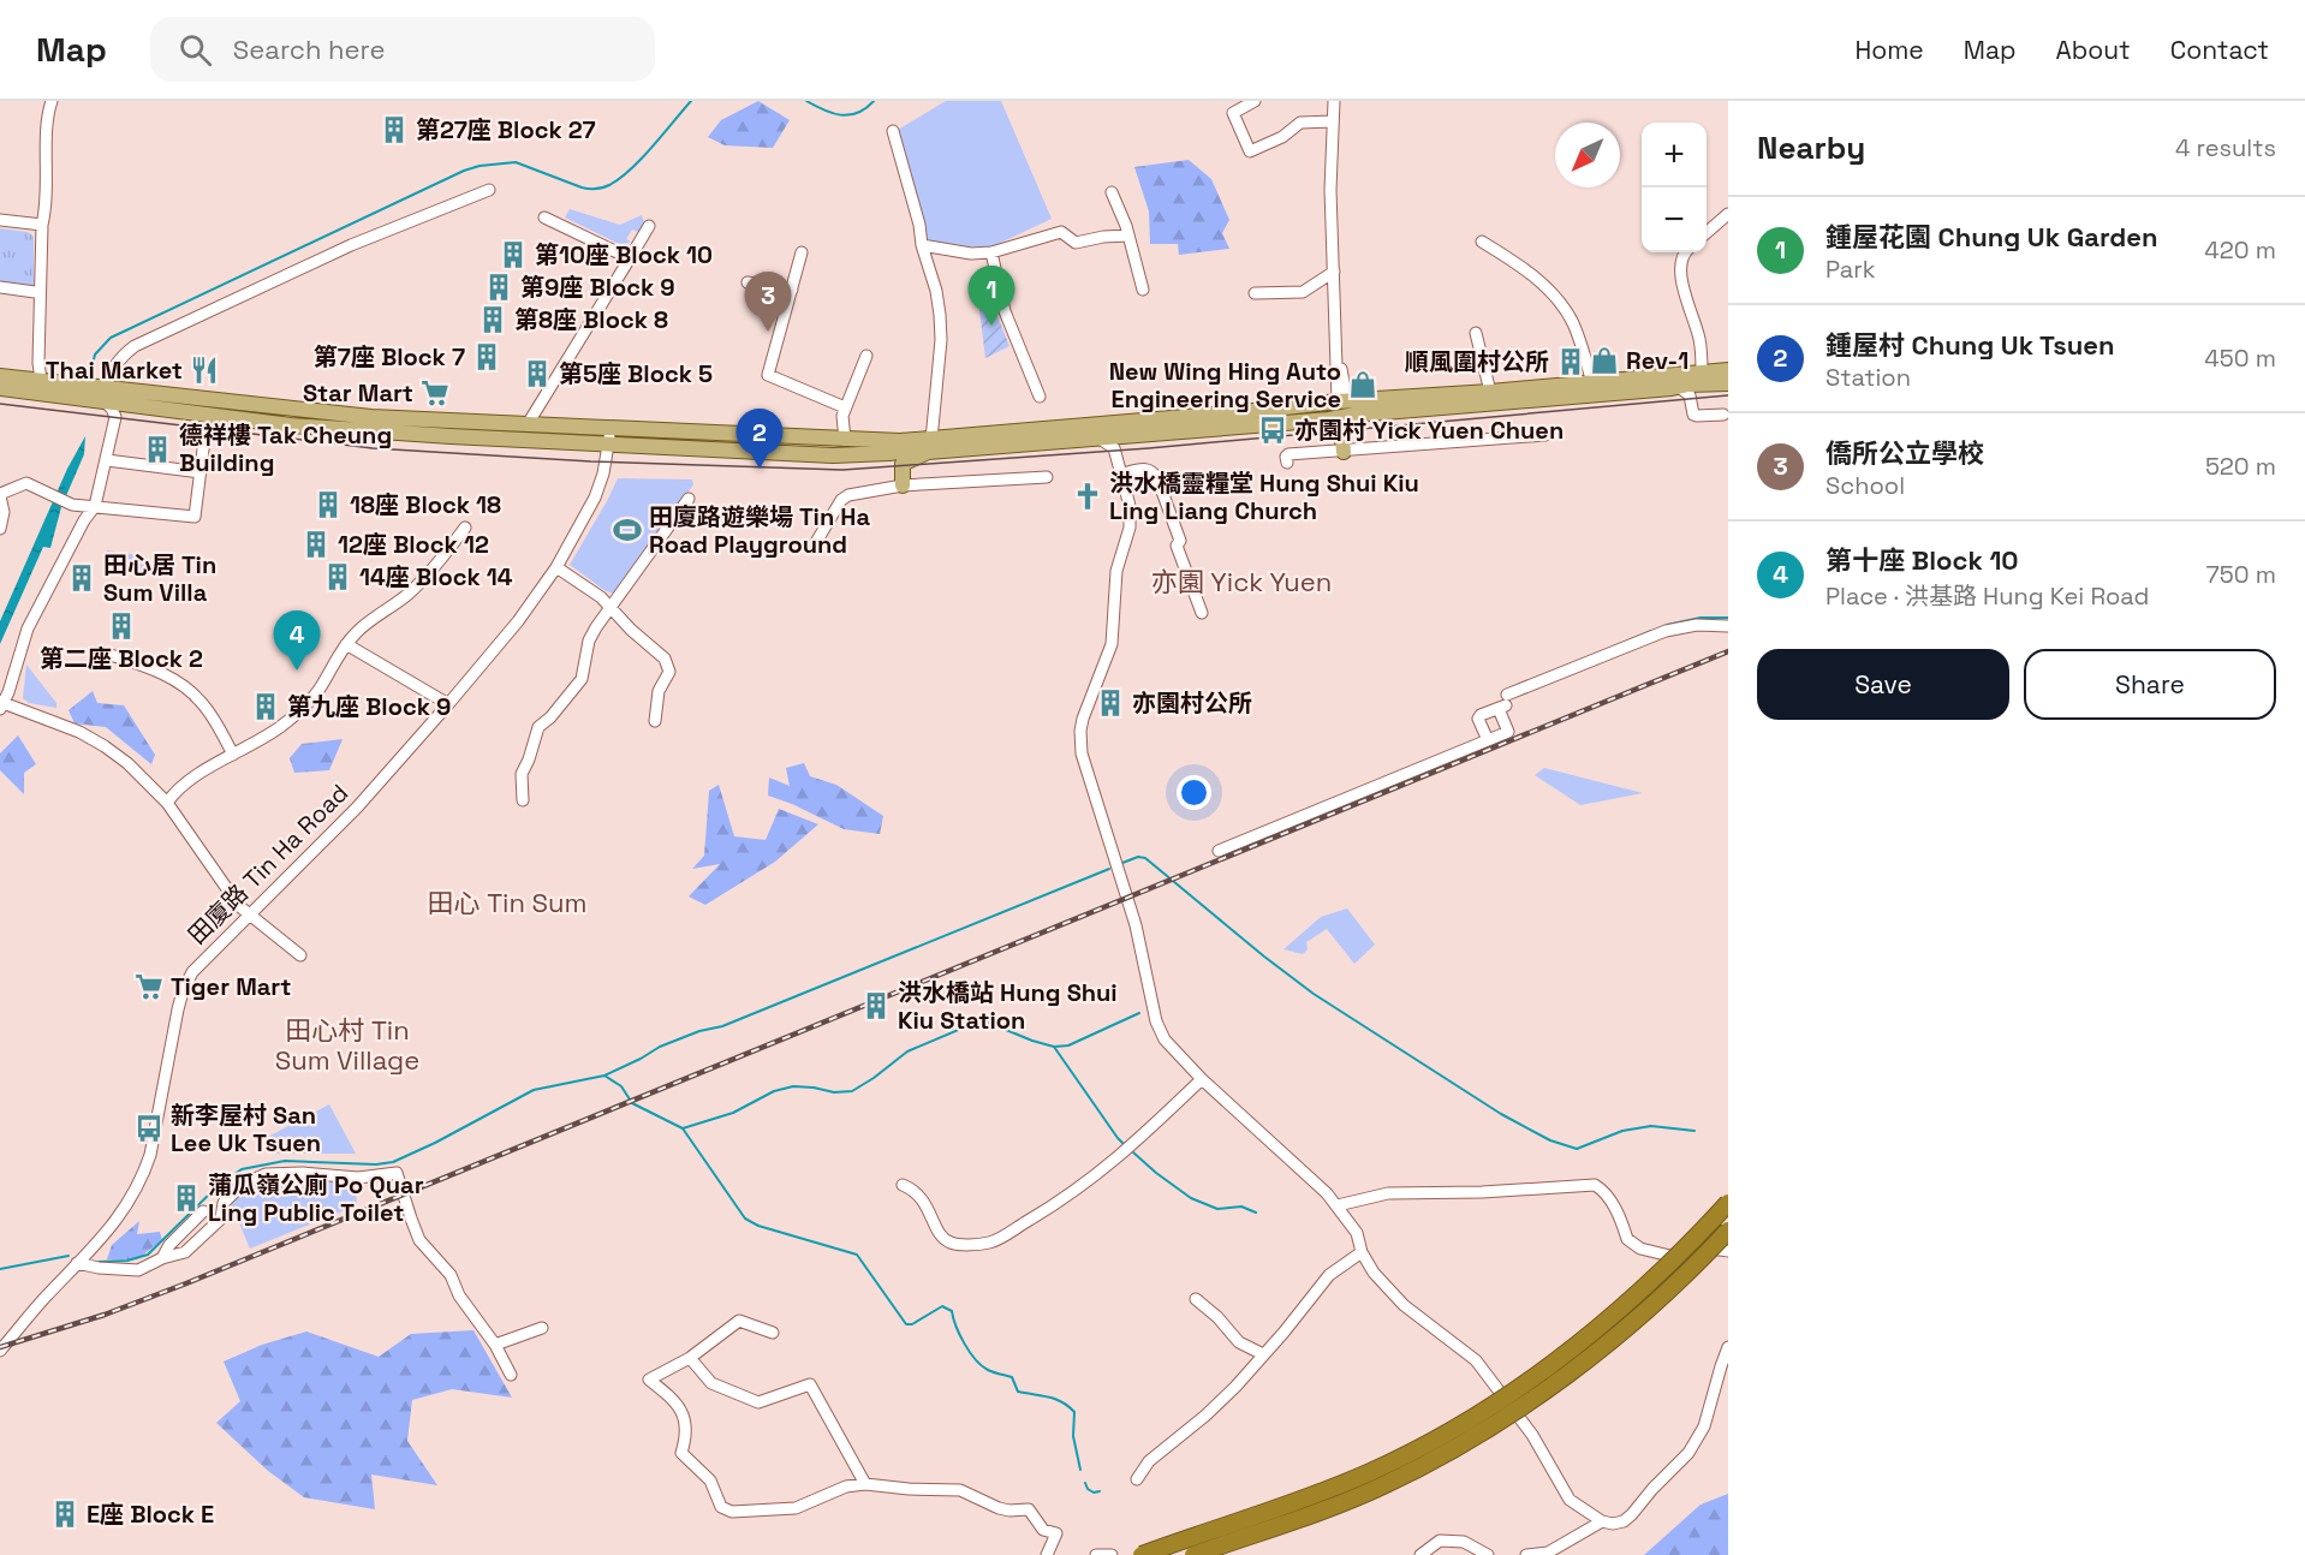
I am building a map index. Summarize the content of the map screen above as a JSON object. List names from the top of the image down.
{
  "streets": {
    "street": ["田廈路 Tin Ha Road"]
  },
  "districts": ["亦園 Yick Yuen", "田心 Tin Sum", "田心村 Tin Sum Village"],
  "places": {
    "building": [
      "第27座 Block 27",
      "第10座 Block 10",
      "第9座 Block 9",
      "第8座 Block 8",
      "第7座 Block 7",
      "順風圍村公所",
      "第5座 Block 5",
      "德祥樓 Tak Cheung Building",
      "18座 Block 18",
      "12座 Block 12",
      "14座 Block 14",
      "田心居 Tin Sum Villa",
      "第二座 Block 2",
      "亦園村公所",
      "第九座 Block 9",
      "洪水橋站 Hung Shui Kiu Station",
      "蒲瓜嶺公廁 Po Quar Ling Public Toilet",
      "E座 Block E"
    ],
    "shop": ["Rev-1", "New Wing Hing Auto Engineering Service"],
    "restaurant": ["Thai Market"],
    "supermarket": ["Star Mart", "Tiger Mart"],
    "bus stop": ["亦園村 Yick Yuen Chuen", "新李屋村 San Lee Uk Tsuen"],
    "church": ["洪水橋靈糧堂 Hung Shui Kiu Ling Liang Church"],
    "sports": ["田廈路遊樂場 Tin Ha Road Playground"]
  },
  "north": "bottom left",
  "page": {
    "header": "Map",
    "search": "Search here",
    "nav": [
      "Home",
      "Map",
      "About",
      "Contact"
    ],
    "heading": ["Nearby", "4 results"],
    "map_buttons": ["+", "−"],
    "list": [
      {
        "mark": "1",
        "name": "鍾屋花園 Chung Uk Garden",
        "note": "Park",
        "value": "420 m"
      },
      {
        "mark": "2",
        "name": "鍾屋村 Chung Uk Tsuen",
        "note": "Station",
        "value": "450 m"
      },
      {
        "mark": "3",
        "name": "僑所公立學校",
        "note": "School",
        "value": "520 m"
      },
      {
        "mark": "4",
        "name": "第十座 Block 10",
        "note": "Place · 洪基路 Hung Kei Road",
        "value": "750 m"
      }
    ],
    "pins": [
      "1",
      "3",
      "2",
      "4"
    ],
    "buttons": ["Save", "Share"]
  }
}
